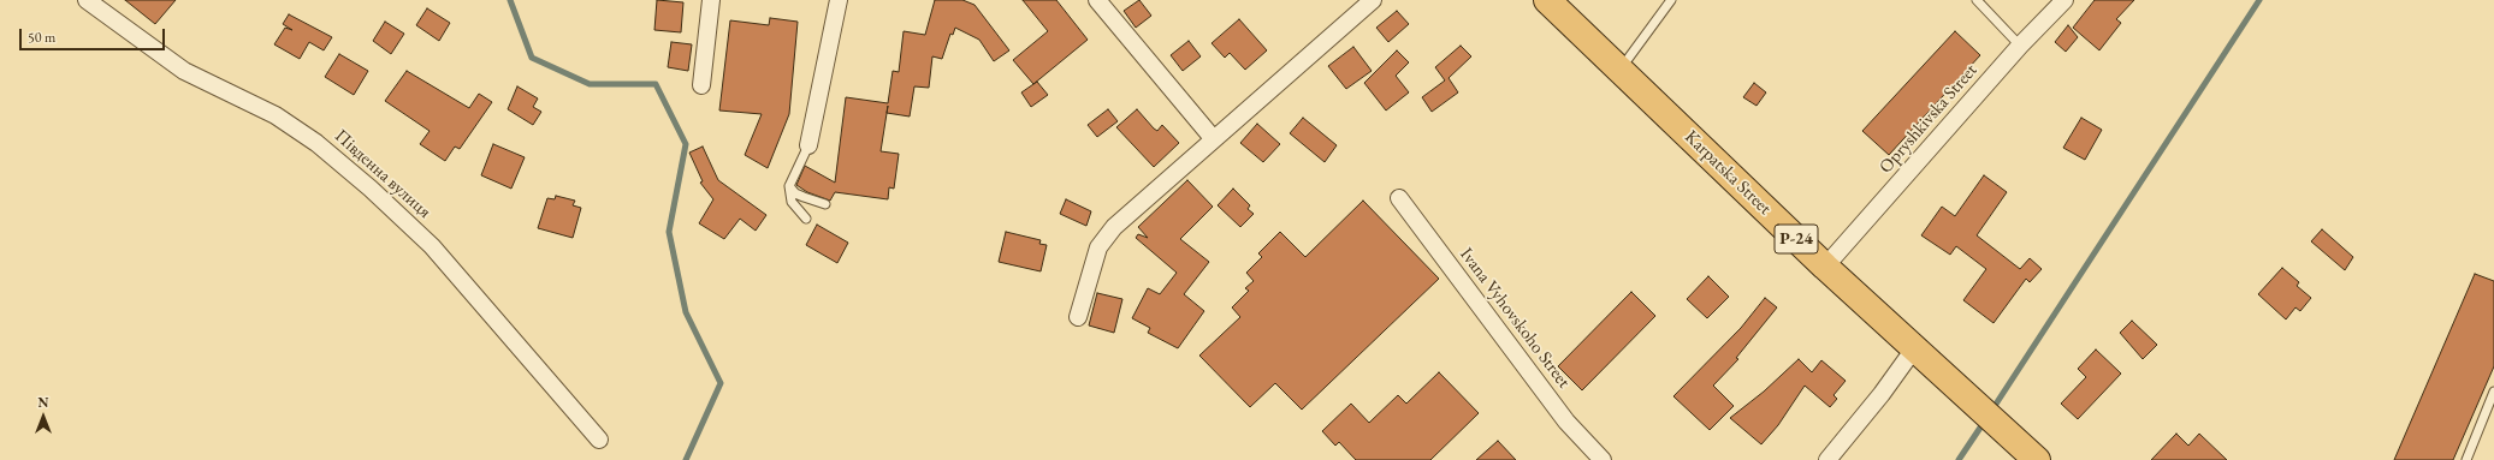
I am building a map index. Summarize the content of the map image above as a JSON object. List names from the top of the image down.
{
  "streets": {
    "main road": ["Karpatska Street", "Р-24"],
    "street": ["Opryshkivska Street", "Південна вулиця", "Ivana Vyhovskoho Street"]
  },
  "crossings": [
    ["Opryshkivska Street", "Karpatska Street"]
  ],
  "scale_bar": "50 m",
  "north": "top"
}
